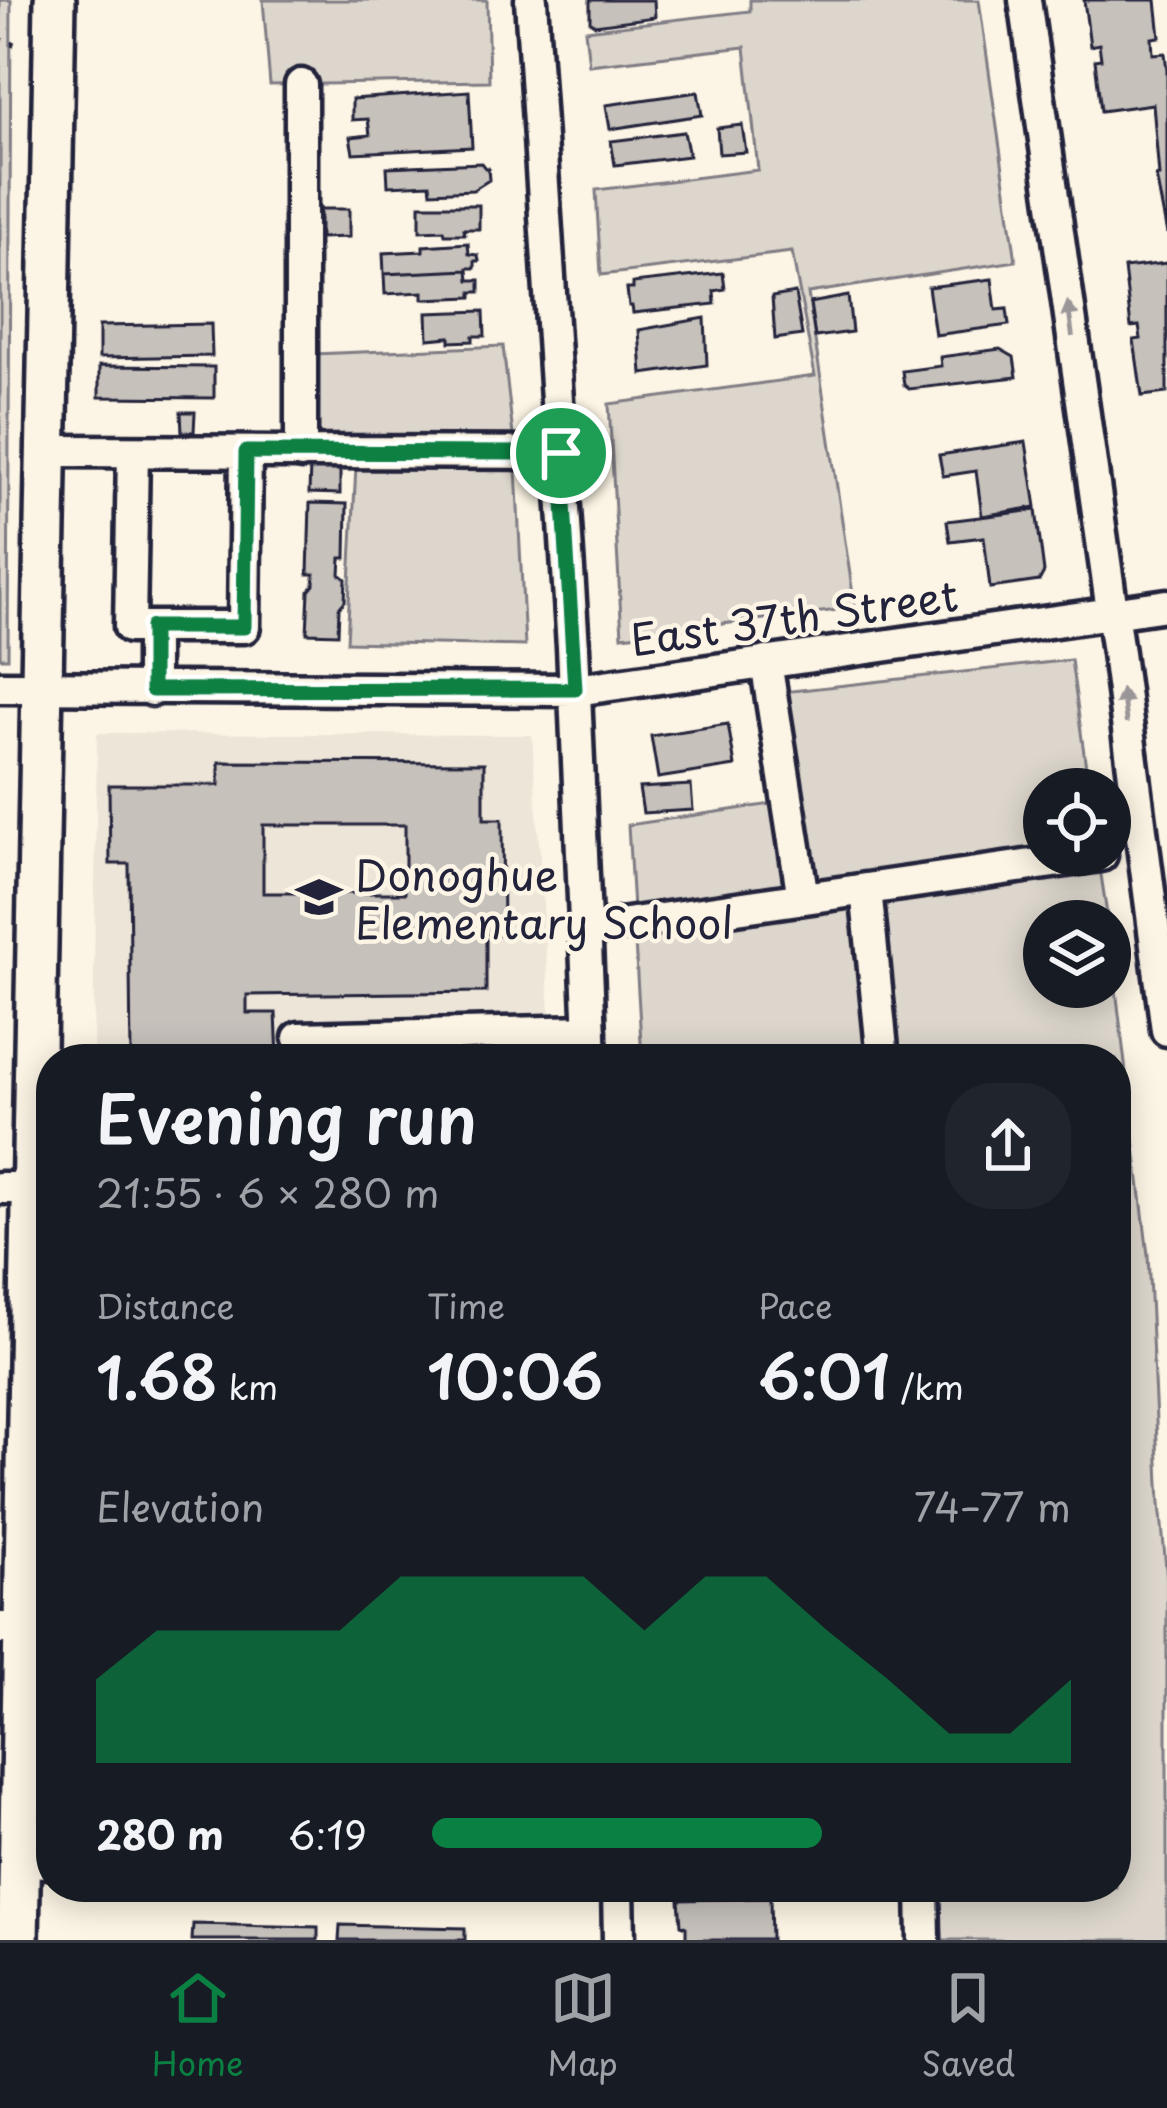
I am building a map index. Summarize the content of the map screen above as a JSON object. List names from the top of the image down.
{
  "streets": {
    "street": ["East 37th Street"]
  },
  "places": {
    "school or university": ["Donoghue Elementary School"]
  },
  "page": {
    "heading": ["Evening run", "21:55 · 6 × 280 m"],
    "stats": [
      ["Distance", "1.68 km"],
      ["Time", "10:06"],
      ["Pace", "6:01 /km"]
    ],
    "chart": ["Elevation", "74–77 m"],
    "list": [
      {
        "name": "280 m",
        "note": "6:19"
      }
    ],
    "tabs": ["Home", "Map", "Saved"]
  }
}
